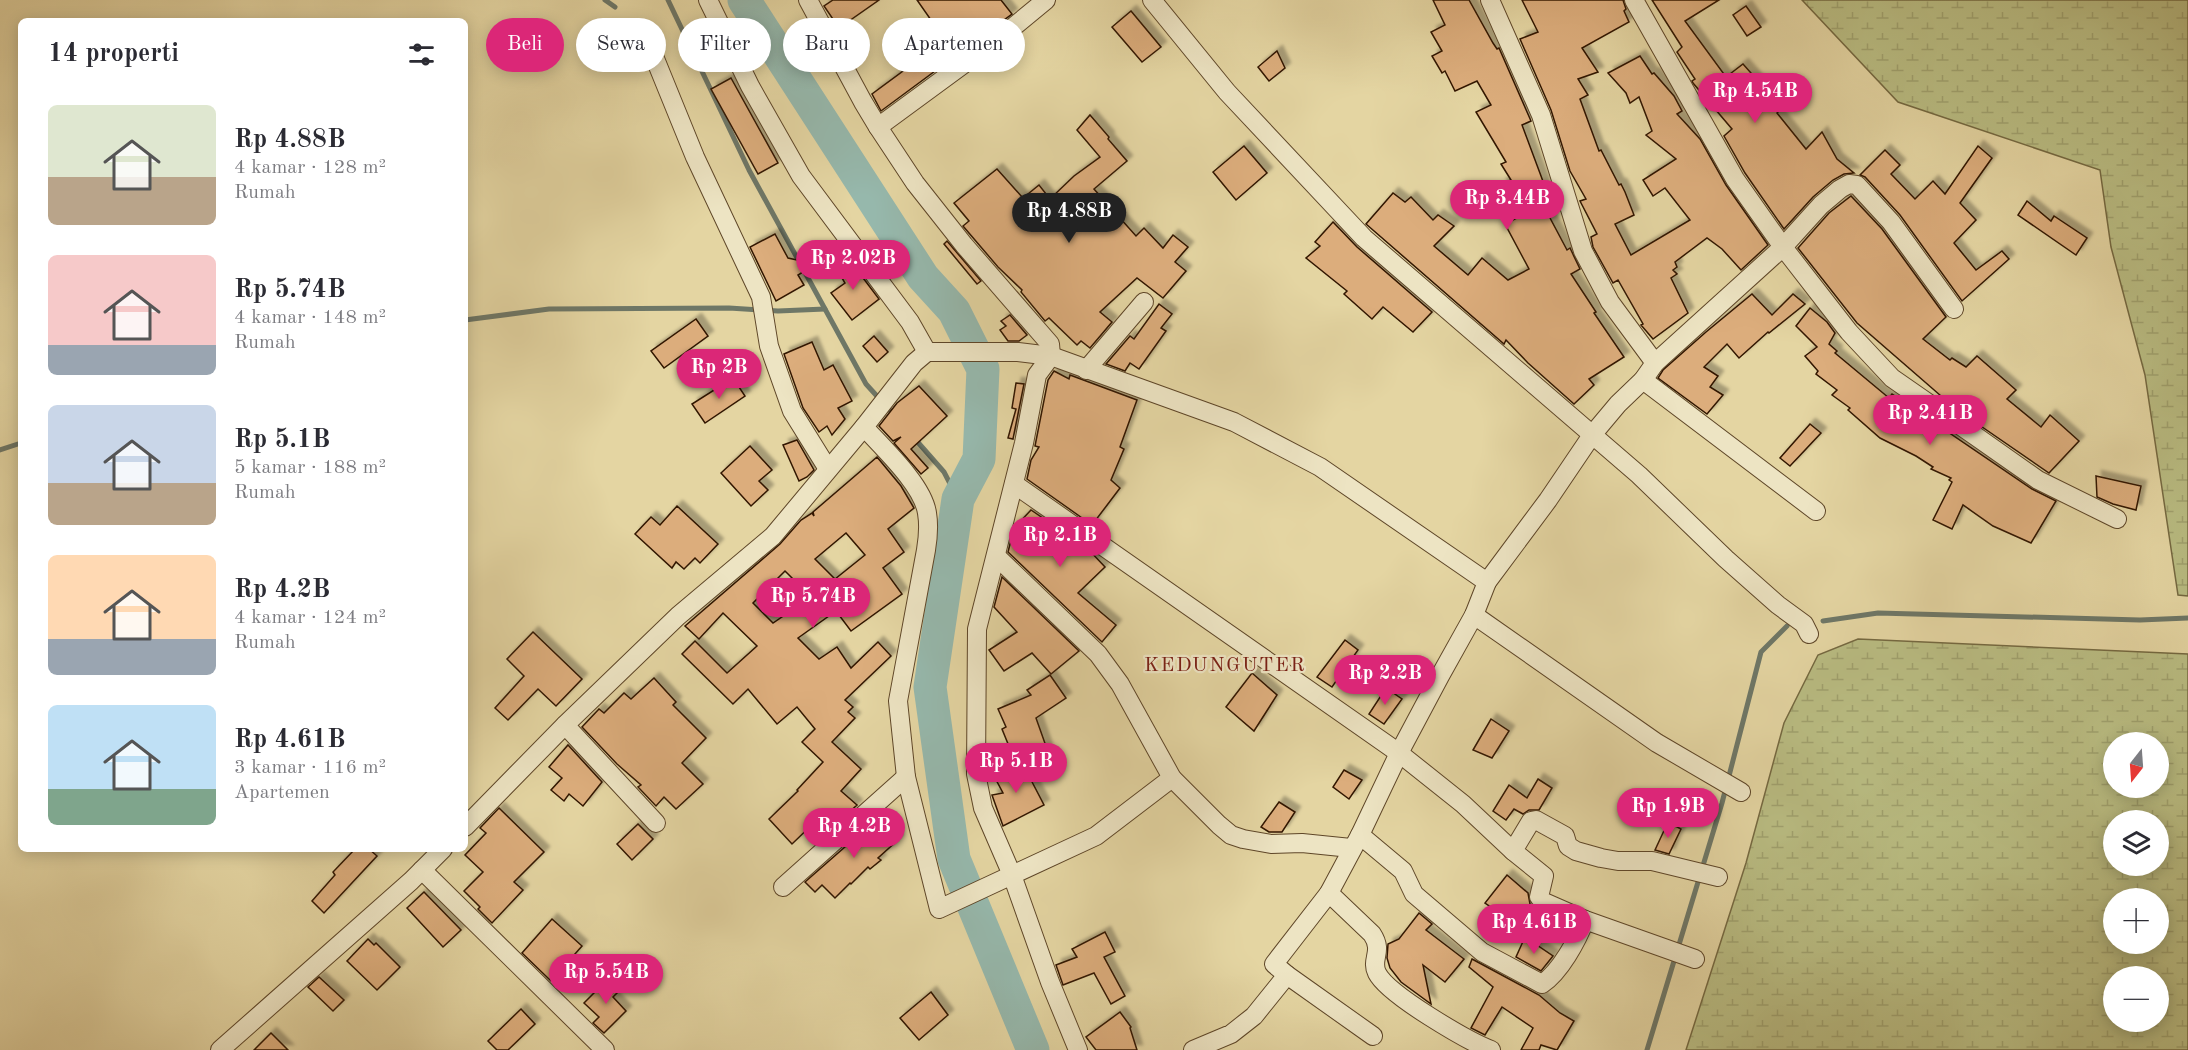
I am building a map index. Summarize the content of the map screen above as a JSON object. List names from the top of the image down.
{
  "districts": ["KEDUNGUTER"],
  "north": "bottom",
  "page": {
    "chip": [
      "Beli",
      "Sewa",
      "Filter",
      "Baru",
      "Apartemen"
    ],
    "heading": "14 properti",
    "price": [
      "Rp 4.54B",
      "Rp 3.44B",
      "Rp 4.88B",
      "Rp 2.02B",
      "Rp 2B",
      "Rp 2.41B",
      "Rp 2.1B",
      "Rp 5.74B",
      "Rp 2.2B",
      "Rp 5.1B",
      "Rp 1.9B",
      "Rp 4.2B",
      "Rp 4.61B",
      "Rp 5.54B"
    ],
    "list": [
      {
        "name": "Rp 4.88B",
        "note": "4 kamar · 128 m² · Rumah"
      },
      {
        "name": "Rp 5.74B",
        "note": "4 kamar · 148 m² · Rumah"
      },
      {
        "name": "Rp 5.1B",
        "note": "5 kamar · 188 m² · Rumah"
      },
      {
        "name": "Rp 4.2B",
        "note": "4 kamar · 124 m² · Rumah"
      },
      {
        "name": "Rp 4.61B",
        "note": "3 kamar · 116 m² · Apartemen"
      }
    ],
    "map_buttons": ["+", "−"]
  }
}
